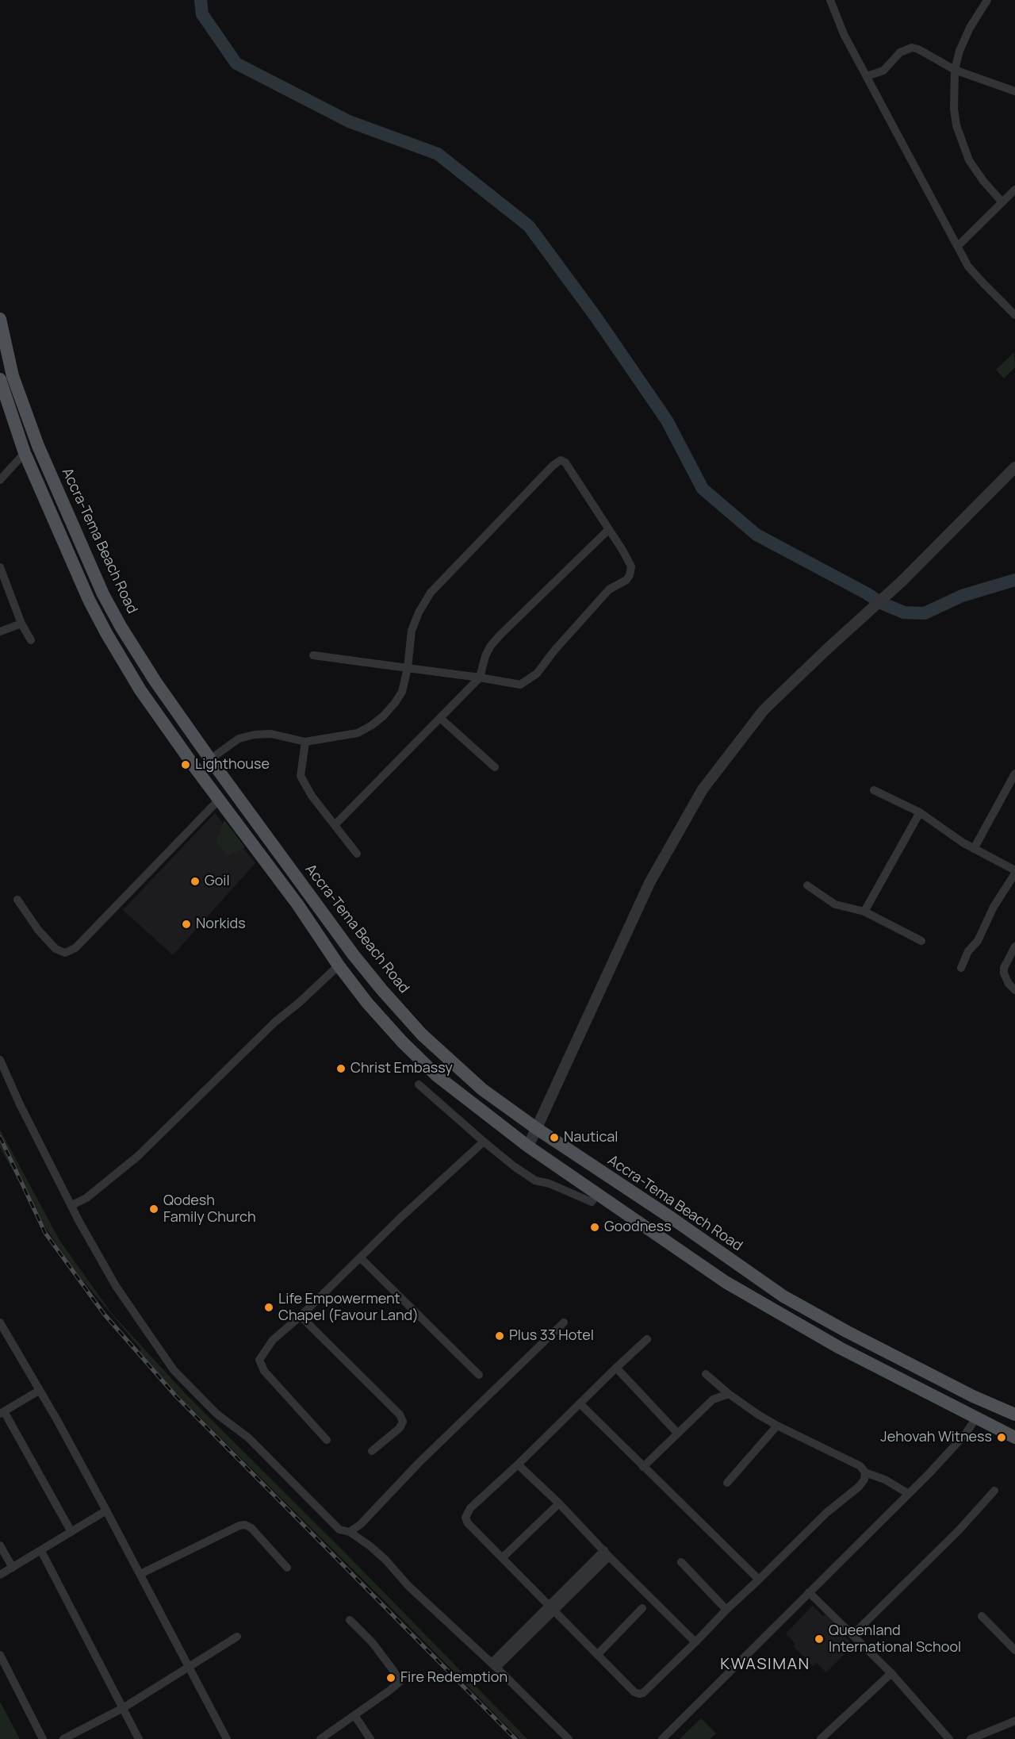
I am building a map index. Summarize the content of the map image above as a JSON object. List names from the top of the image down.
{
  "streets": {
    "main road": ["Accra-Tema Beach Road"]
  },
  "districts": ["KWASIMAN"],
  "places": [
    "Lighthouse",
    "Goil",
    "Norkids",
    "Christ Embassy",
    "Nautical",
    "Qodesh Family Church",
    "Goodness",
    "Life Empowerment Chapel (Favour Land)",
    "Plus 33 Hotel",
    "Jehovah Witness",
    "Queenland International School",
    "Fire Redemption"
  ]
}
